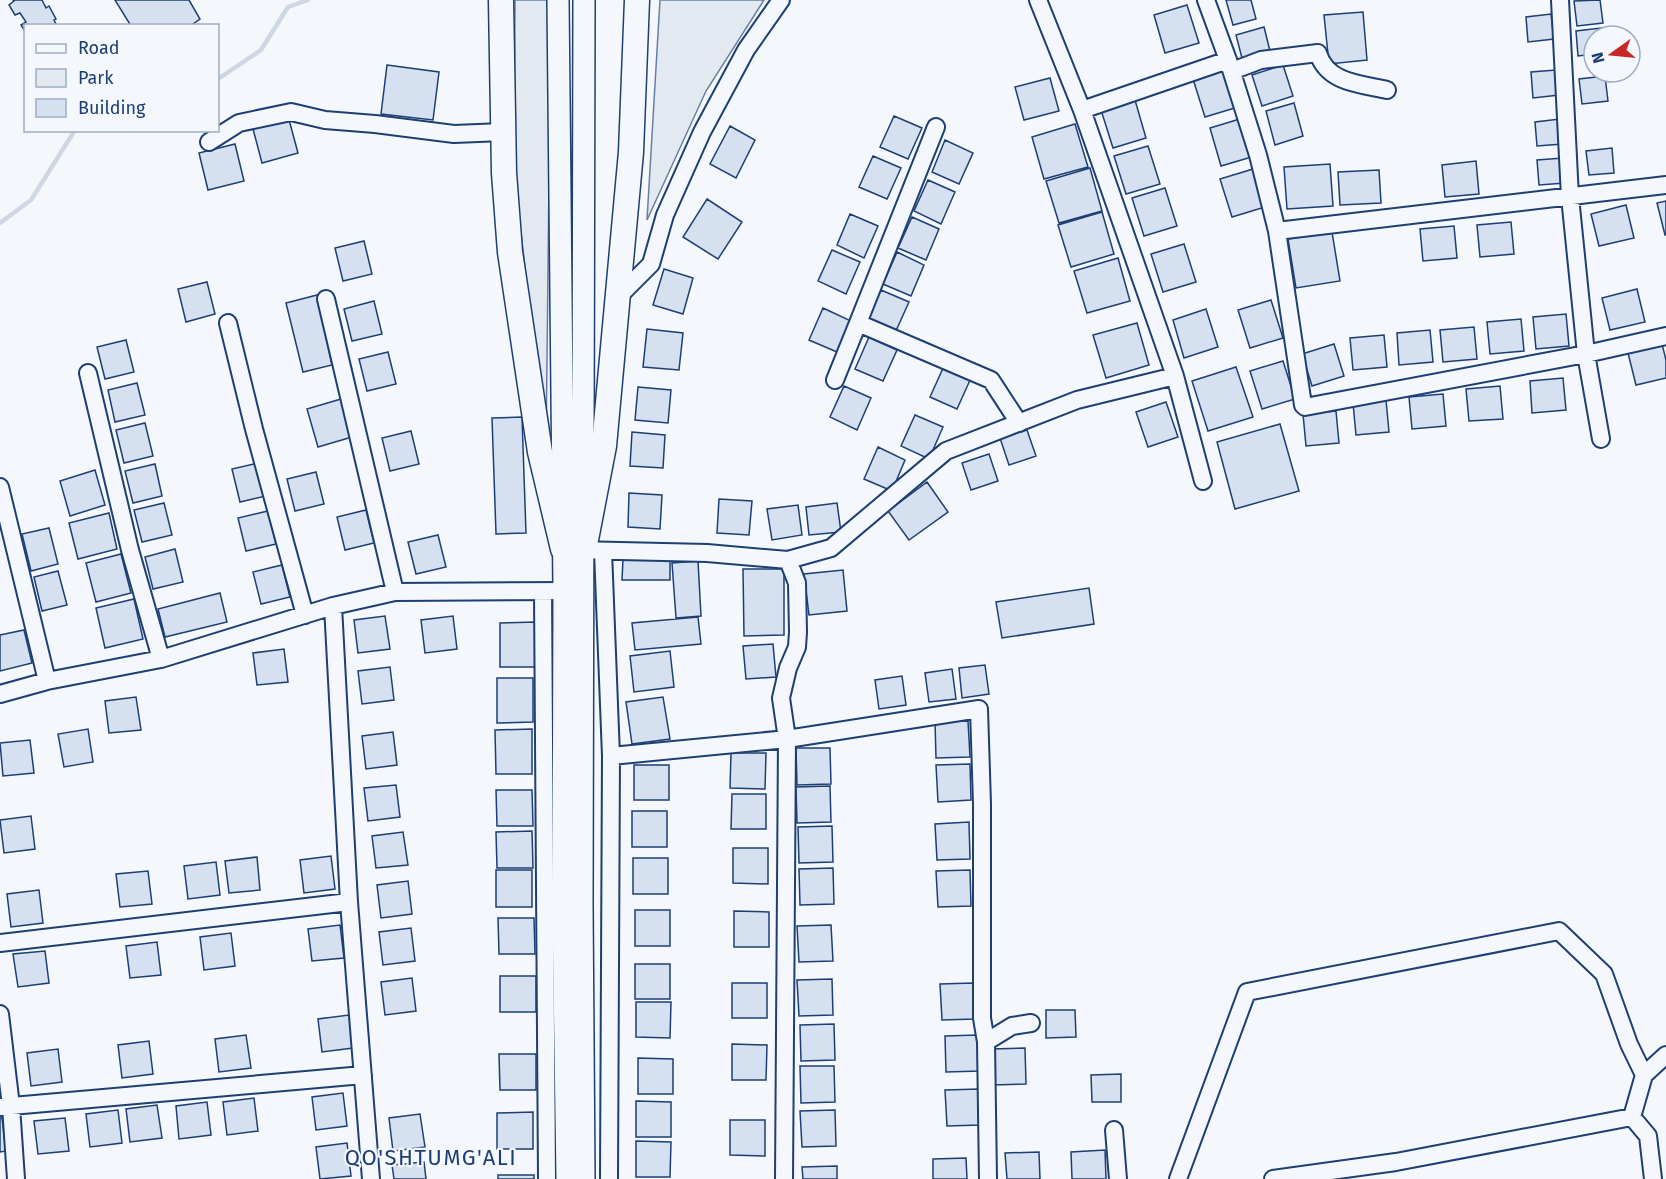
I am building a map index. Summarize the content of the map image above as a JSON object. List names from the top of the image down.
{
  "districts": ["QO'SHTUMG'ALI"],
  "legend": ["Road", "Park", "Building"],
  "north": "left"
}
